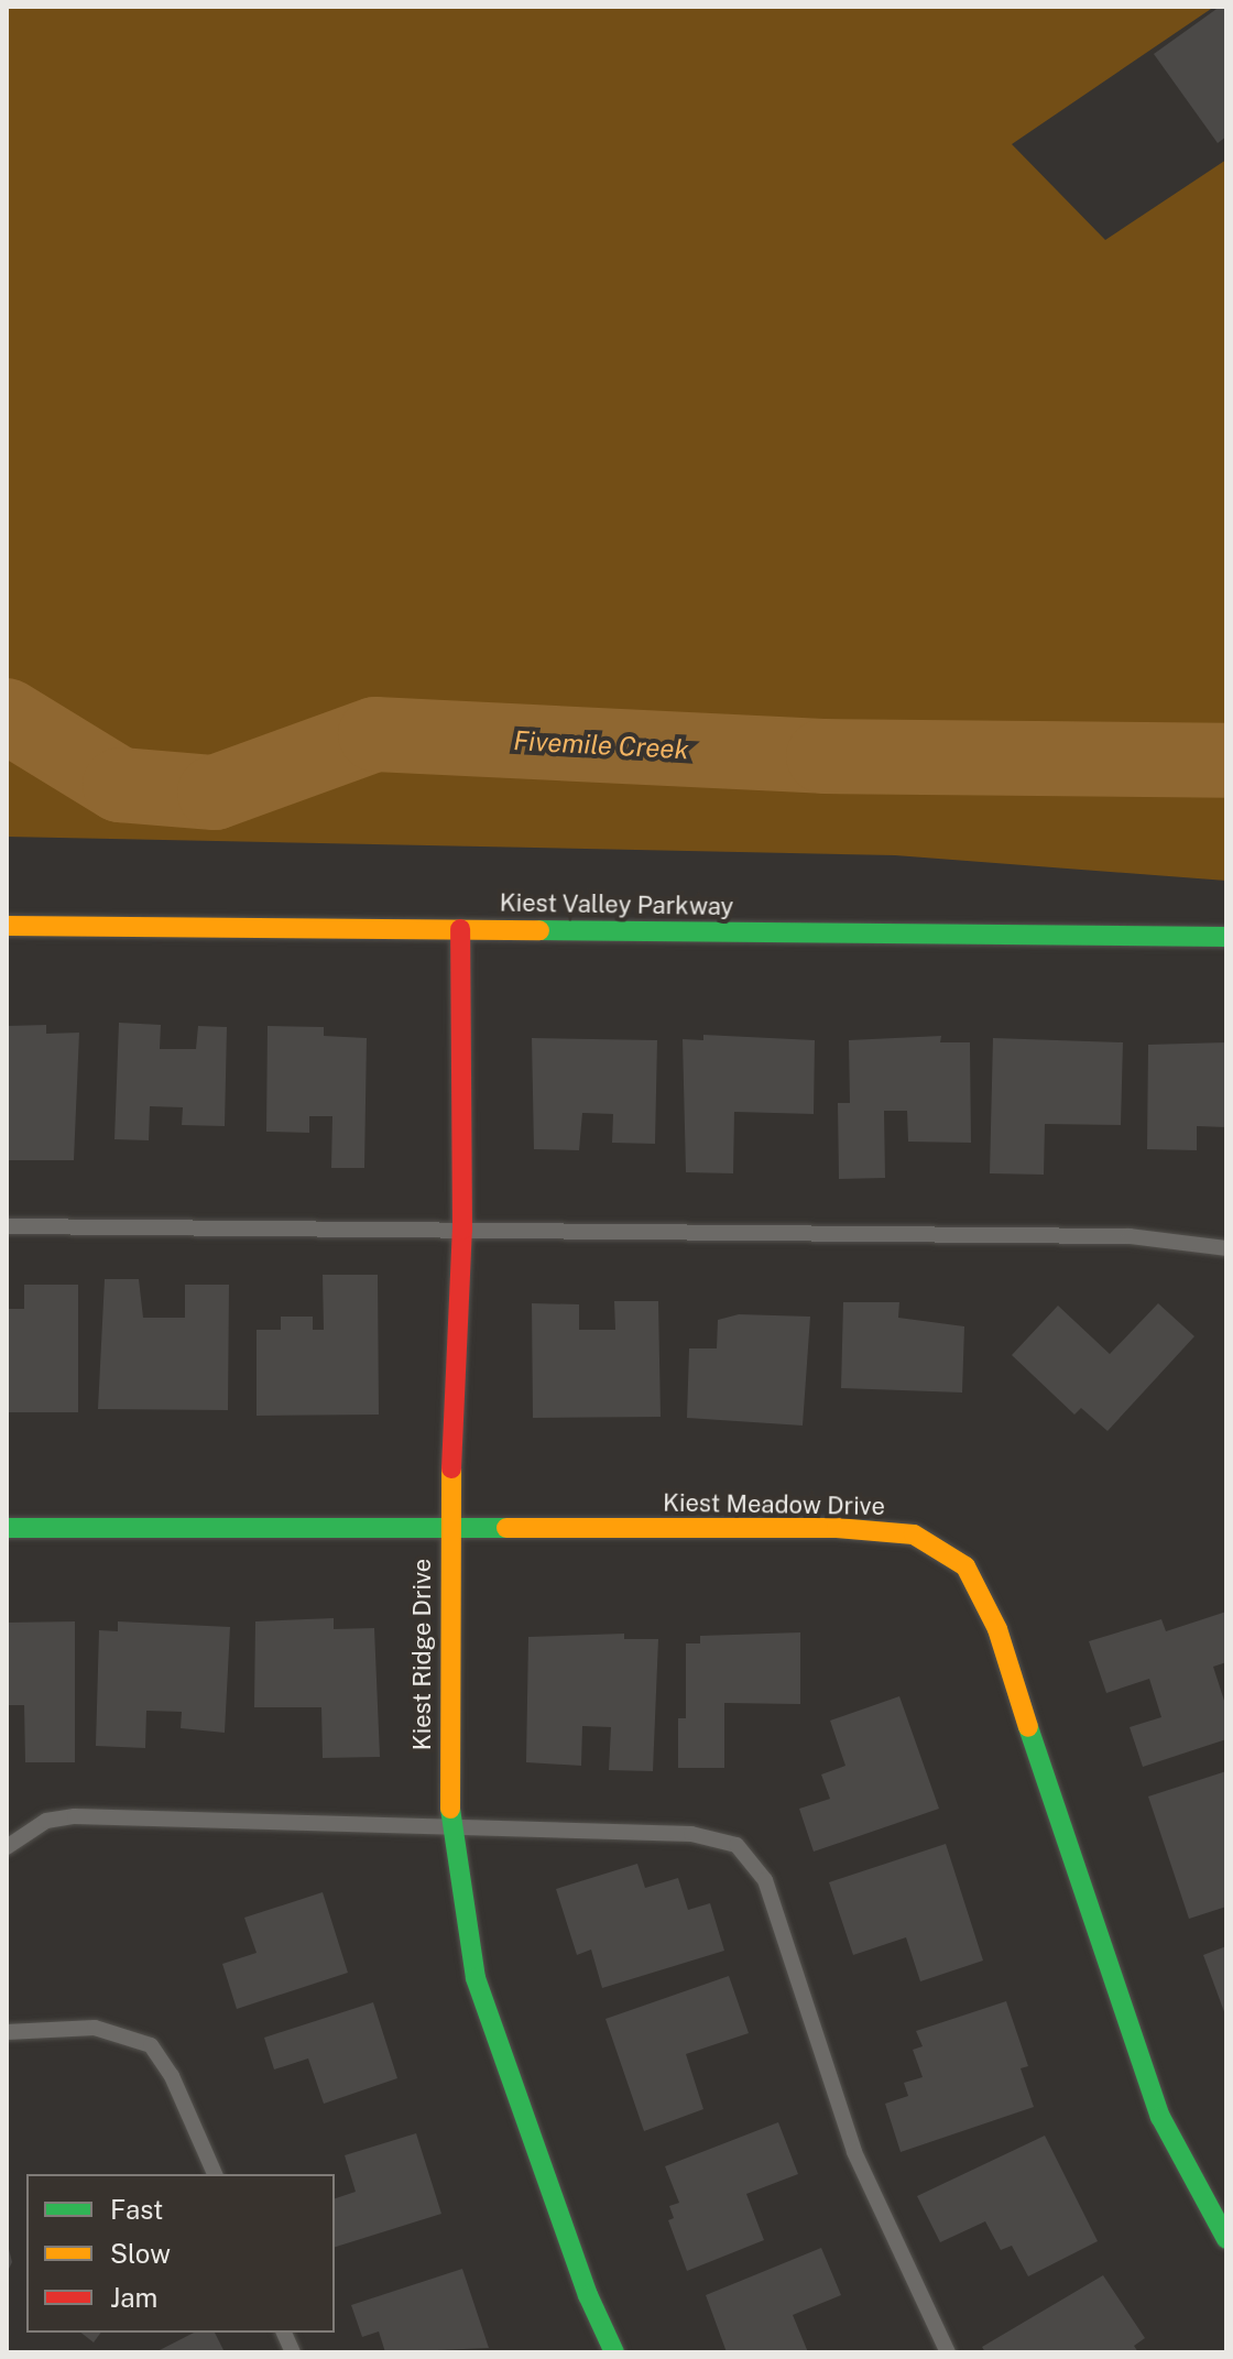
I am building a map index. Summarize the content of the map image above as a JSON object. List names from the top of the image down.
{
  "streets": {
    "street": ["Kiest Valley Parkway", "Kiest Meadow Drive", "Kiest Ridge Drive"]
  },
  "crossings": [
    ["Kiest Valley Parkway", "Kiest Ridge Drive"],
    ["Kiest Meadow Drive", "Kiest Ridge Drive"]
  ],
  "water": ["Fivemile Creek"],
  "legend": ["Fast", "Slow", "Jam"]
}
